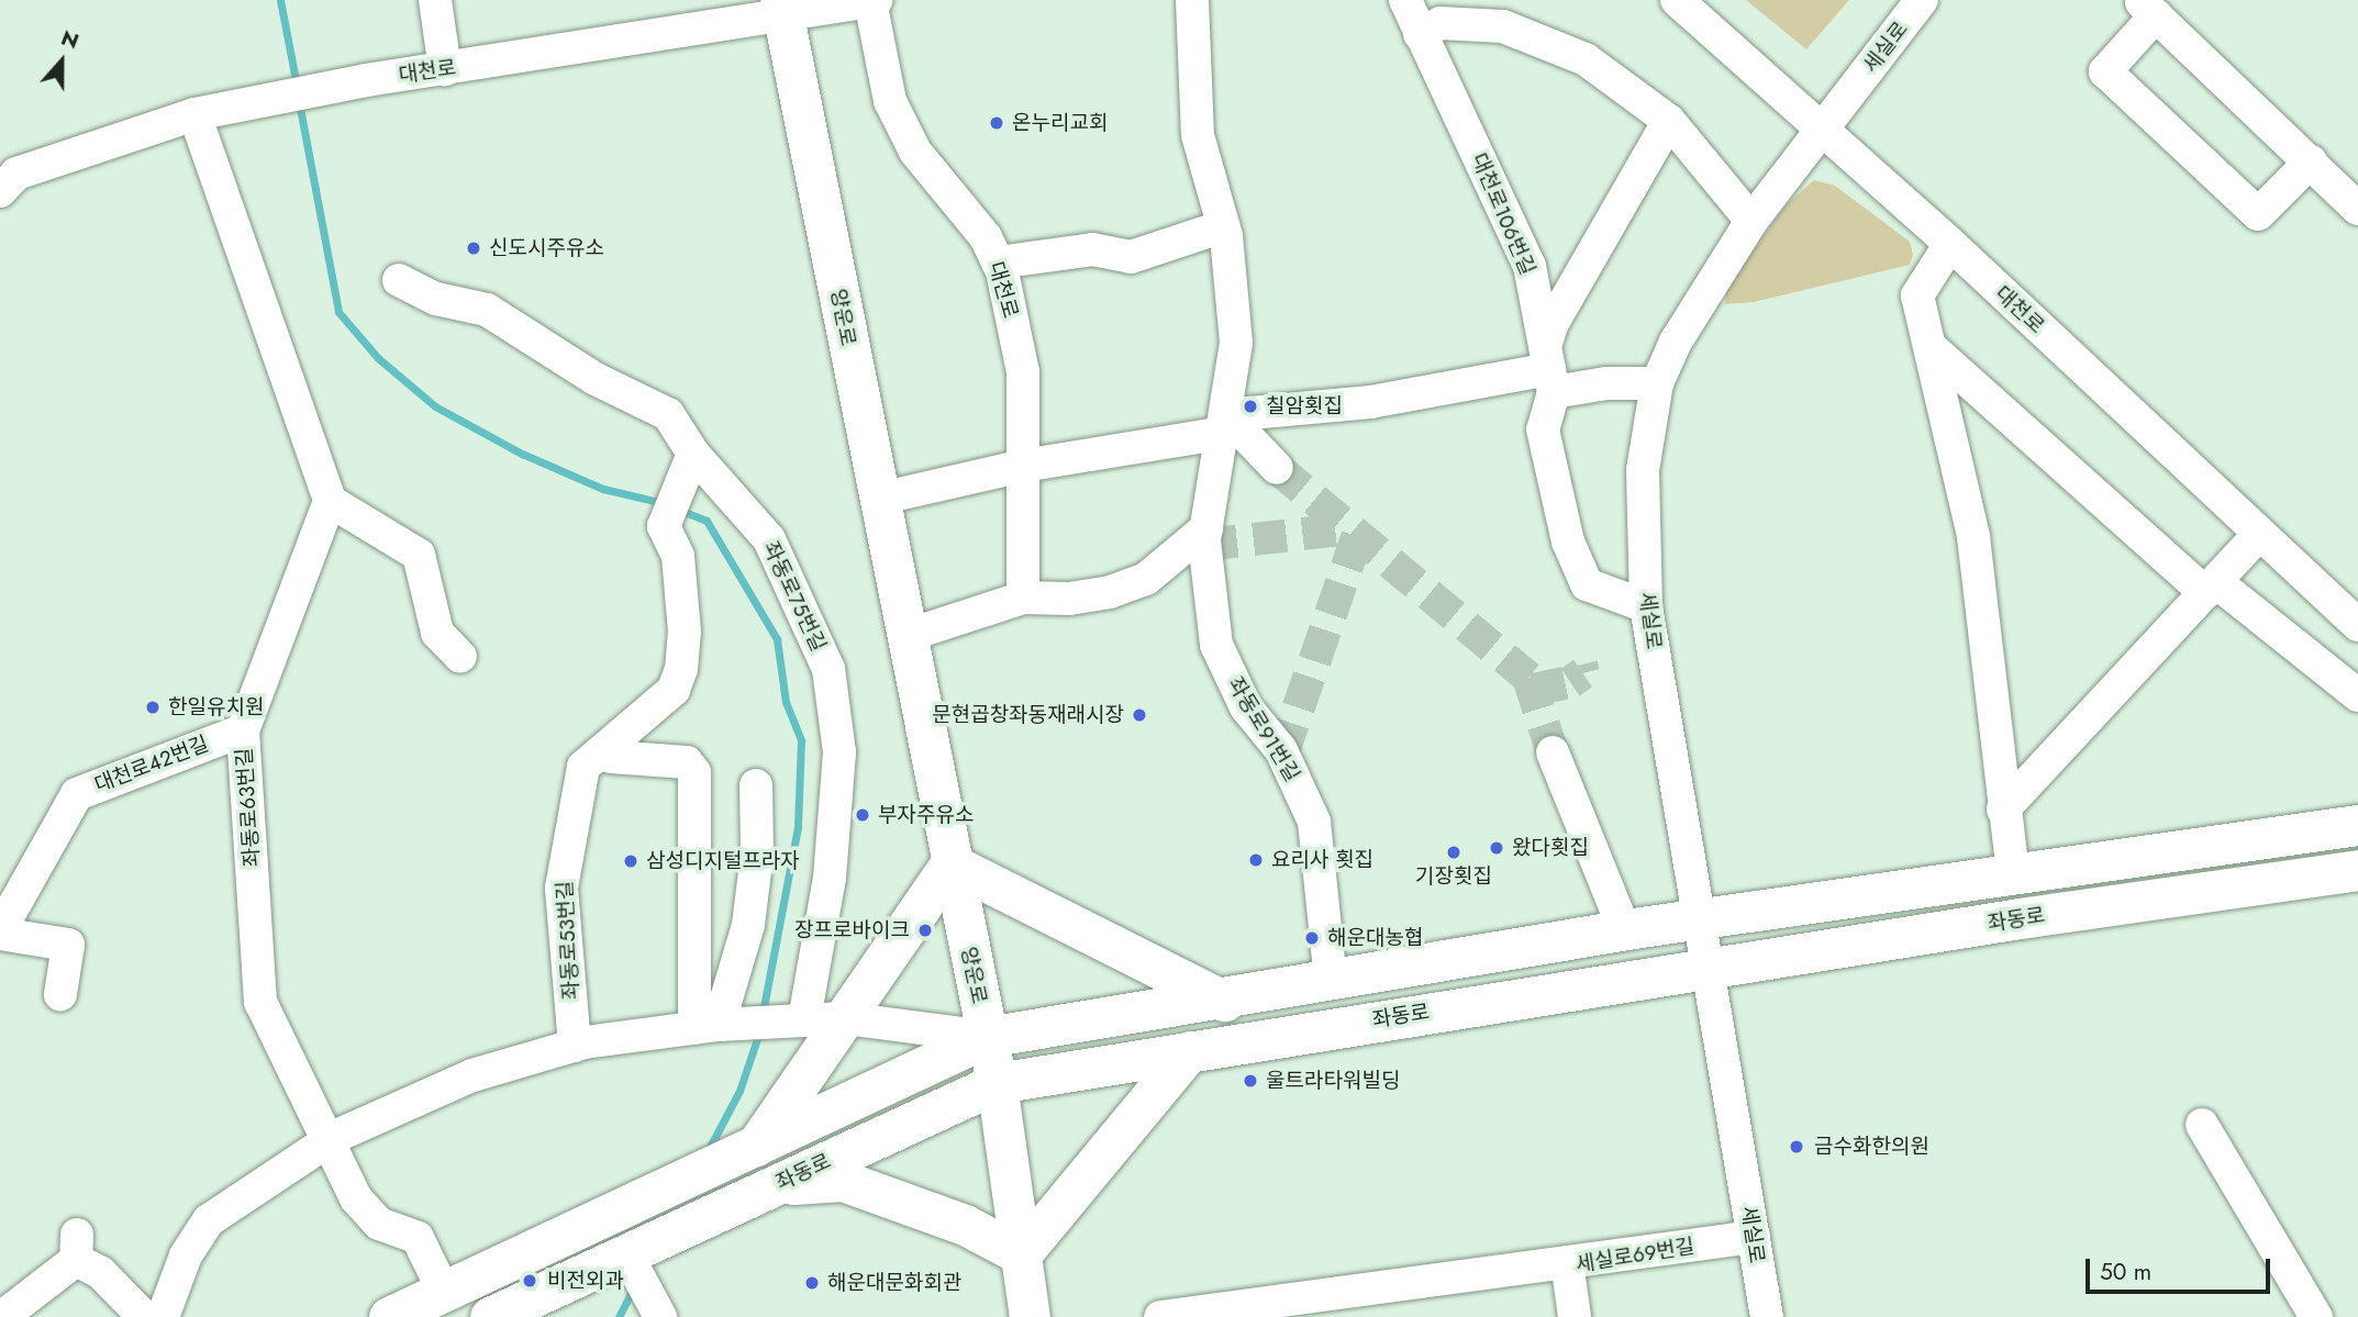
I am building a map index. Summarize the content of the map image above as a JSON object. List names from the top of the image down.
{
  "streets": {
    "main road": ["양운로", "좌동로"],
    "street": [
      "세실로",
      "대천로",
      "대천로106번길",
      "좌동로75번길",
      "좌동로91번길",
      "대천로42번길",
      "좌동로63번길",
      "좌동로53번길",
      "세실로69번길"
    ]
  },
  "crossings": [
    ["세실로", "대천로"],
    ["세실로", "좌동로"],
    ["세실로", "세실로69번길"],
    ["대천로", "양운로"],
    ["양운로", "좌동로"],
    ["좌동로75번길", "좌동로53번길"],
    ["좌동로91번길", "좌동로"],
    ["대천로42번길", "좌동로63번길"],
    ["좌동로63번길", "좌동로"]
  ],
  "places": [
    "온누리교회",
    "신도시주유소",
    "칠암횟집",
    "한일유치원",
    "문현곱창좌동재래시장",
    "부자주유소",
    "왔다횟집",
    "기장횟집",
    "요리사 횟집",
    "삼성디지털프라자",
    "장프로바이크",
    "해운대농협",
    "울트라타워빌딩",
    "금수화한의원",
    "비전외과",
    "해운대문화회관"
  ],
  "scale_bar": "50 m",
  "north": "top"
}
